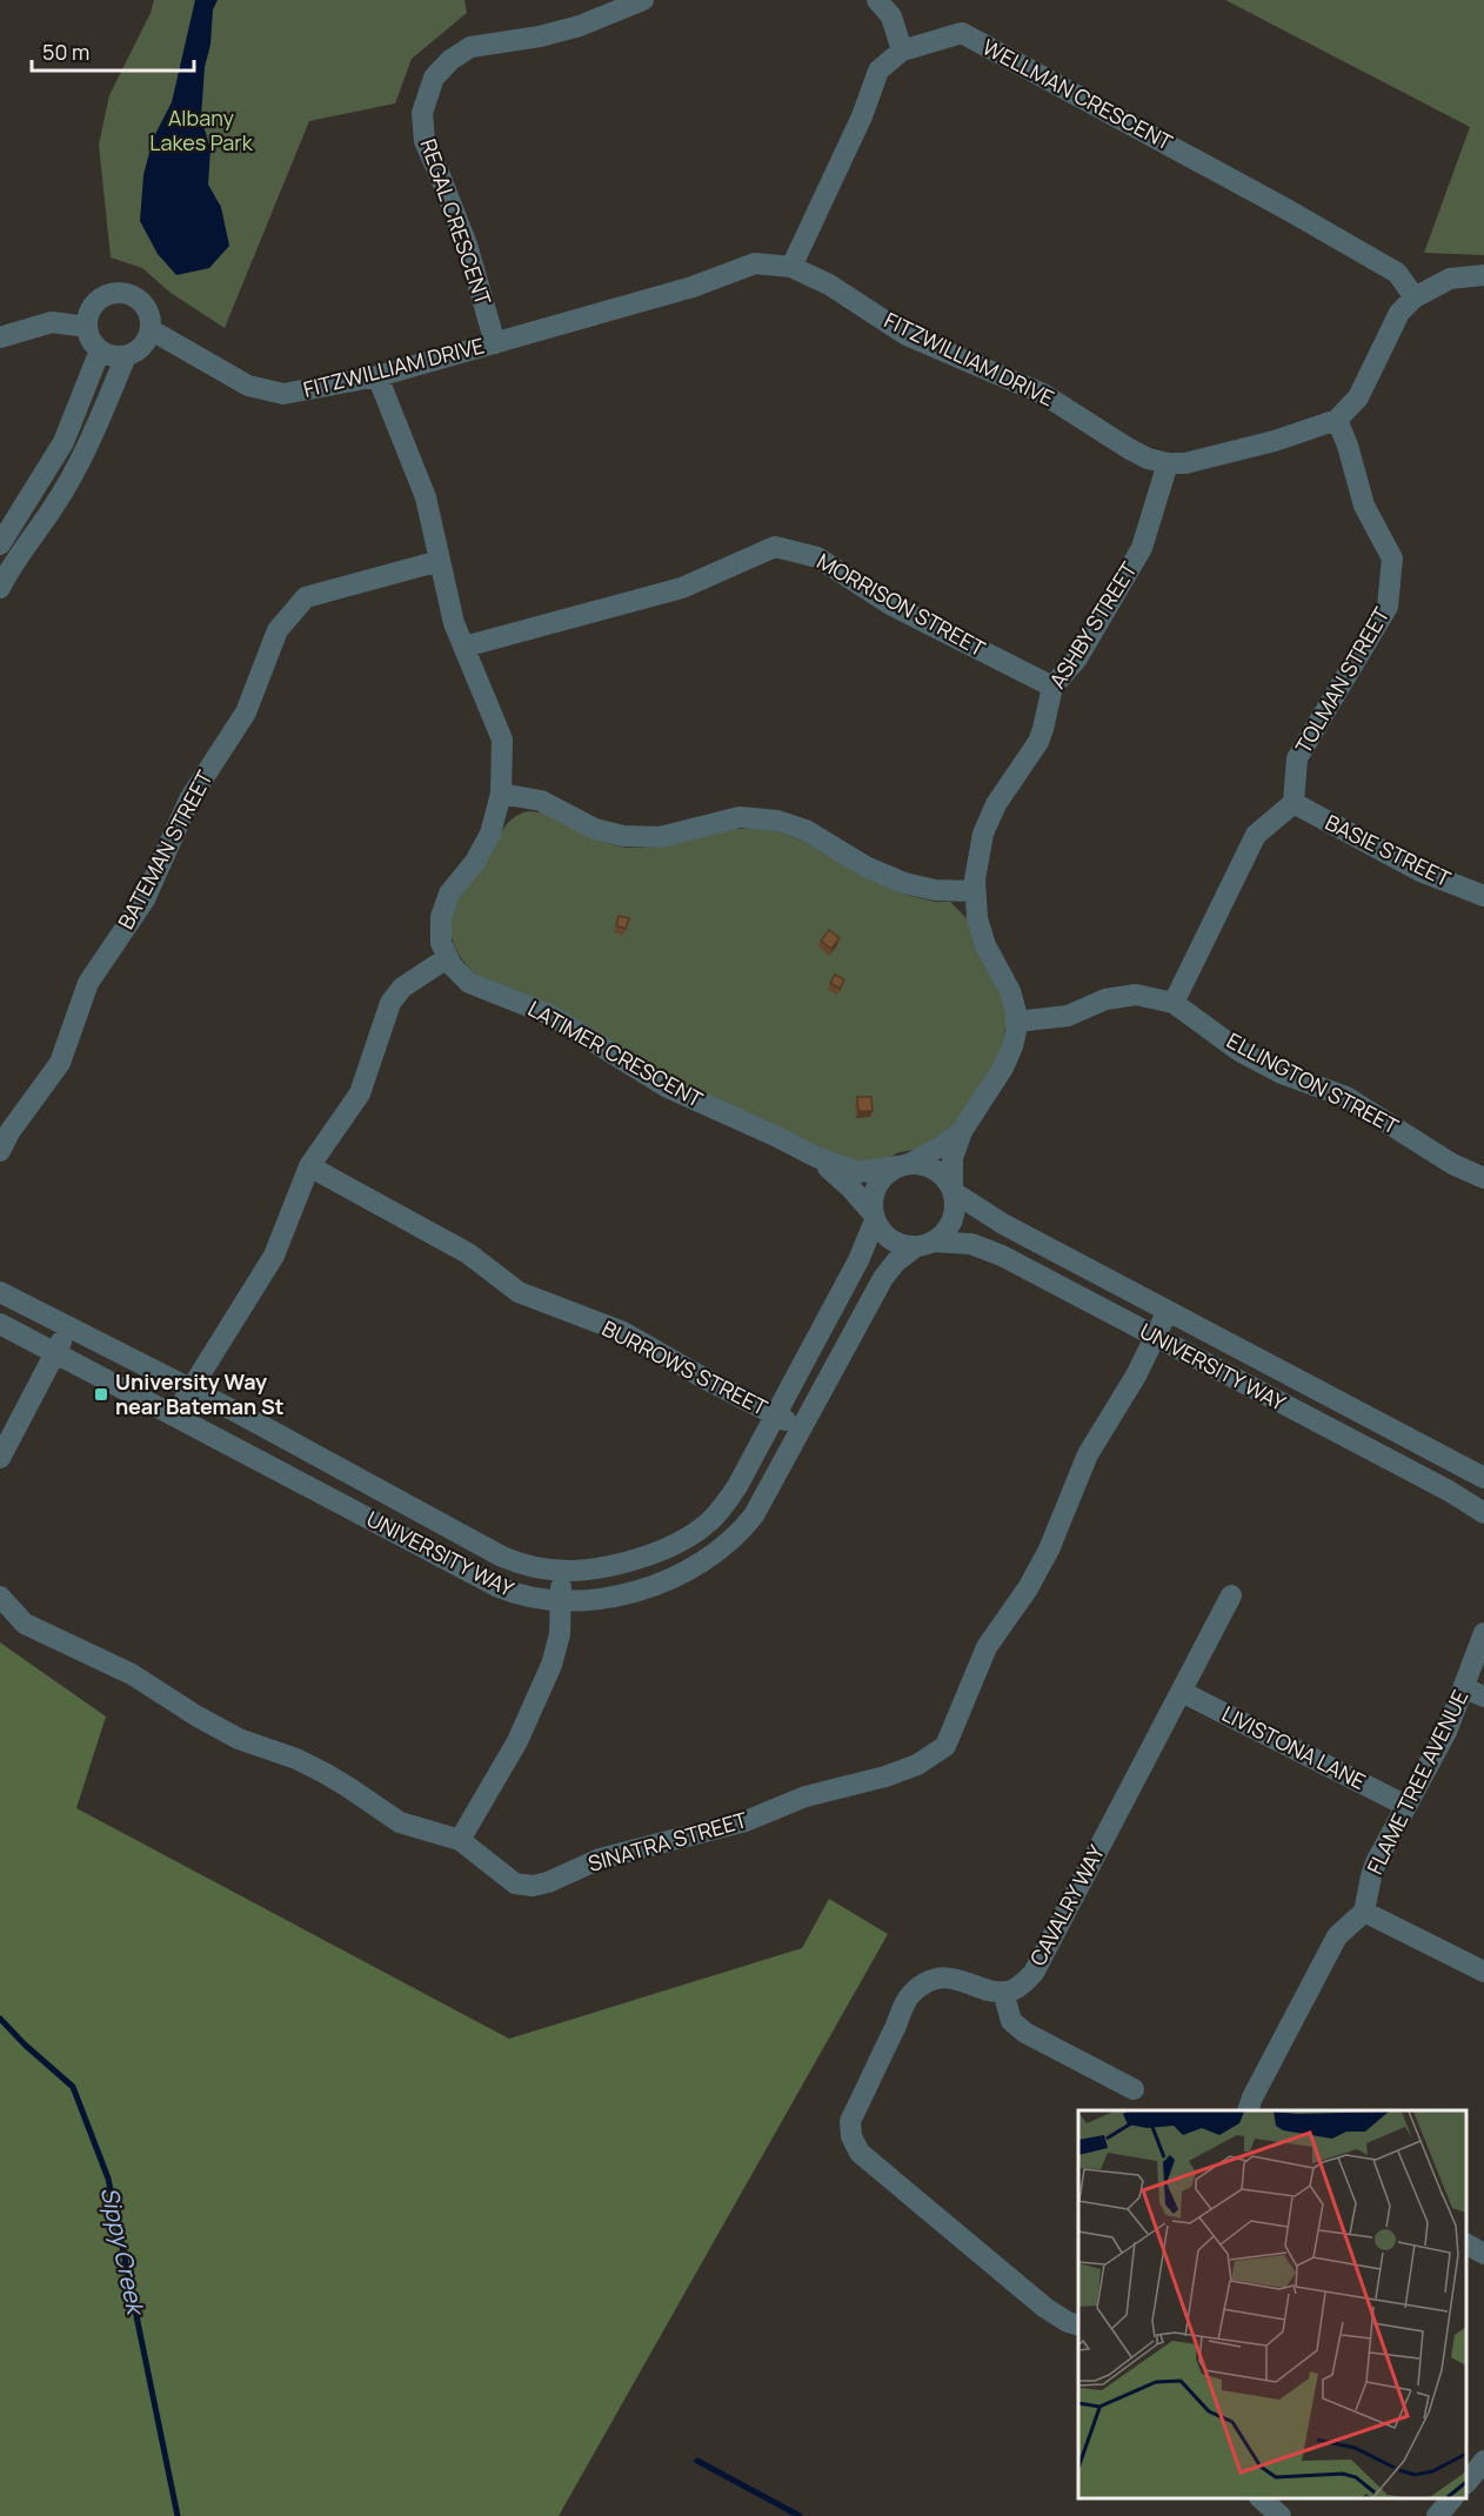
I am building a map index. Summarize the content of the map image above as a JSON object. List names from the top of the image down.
{
  "streets": {
    "street": [
      "WELLMAN CRESCENT",
      "REGAL CRESCENT",
      "FITZWILLIAM DRIVE",
      "MORRISON STREET",
      "ASHBY STREET",
      "TOLMAN STREET",
      "BATEMAN STREET",
      "BASIE STREET",
      "LATIMER CRESCENT",
      "ELLINGTON STREET",
      "UNIVERSITY WAY",
      "BURROWS STREET",
      "LIVISTONA LANE",
      "FLAME TREE AVENUE",
      "SINATRA STREET",
      "CAVALRY WAY"
    ]
  },
  "crossings": [
    ["WELLMAN CRESCENT", "FITZWILLIAM DRIVE"],
    ["REGAL CRESCENT", "FITZWILLIAM DRIVE"],
    ["FITZWILLIAM DRIVE", "ASHBY STREET"],
    ["FITZWILLIAM DRIVE", "TOLMAN STREET"],
    ["MORRISON STREET", "ASHBY STREET"],
    ["ASHBY STREET", "LATIMER CRESCENT"],
    ["ASHBY STREET", "ELLINGTON STREET"],
    ["ASHBY STREET", "UNIVERSITY WAY"],
    ["TOLMAN STREET", "BASIE STREET"],
    ["LATIMER CRESCENT", "UNIVERSITY WAY"],
    ["UNIVERSITY WAY", "BURROWS STREET"],
    ["UNIVERSITY WAY", "SINATRA STREET"],
    ["LIVISTONA LANE", "FLAME TREE AVENUE"],
    ["LIVISTONA LANE", "CAVALRY WAY"]
  ],
  "water": ["Sippy Creek"],
  "parks": ["Albany Lakes Park"],
  "places": {
    "transit": ["University Way near Bateman St"]
  },
  "scale_bar": "50 m"
}
